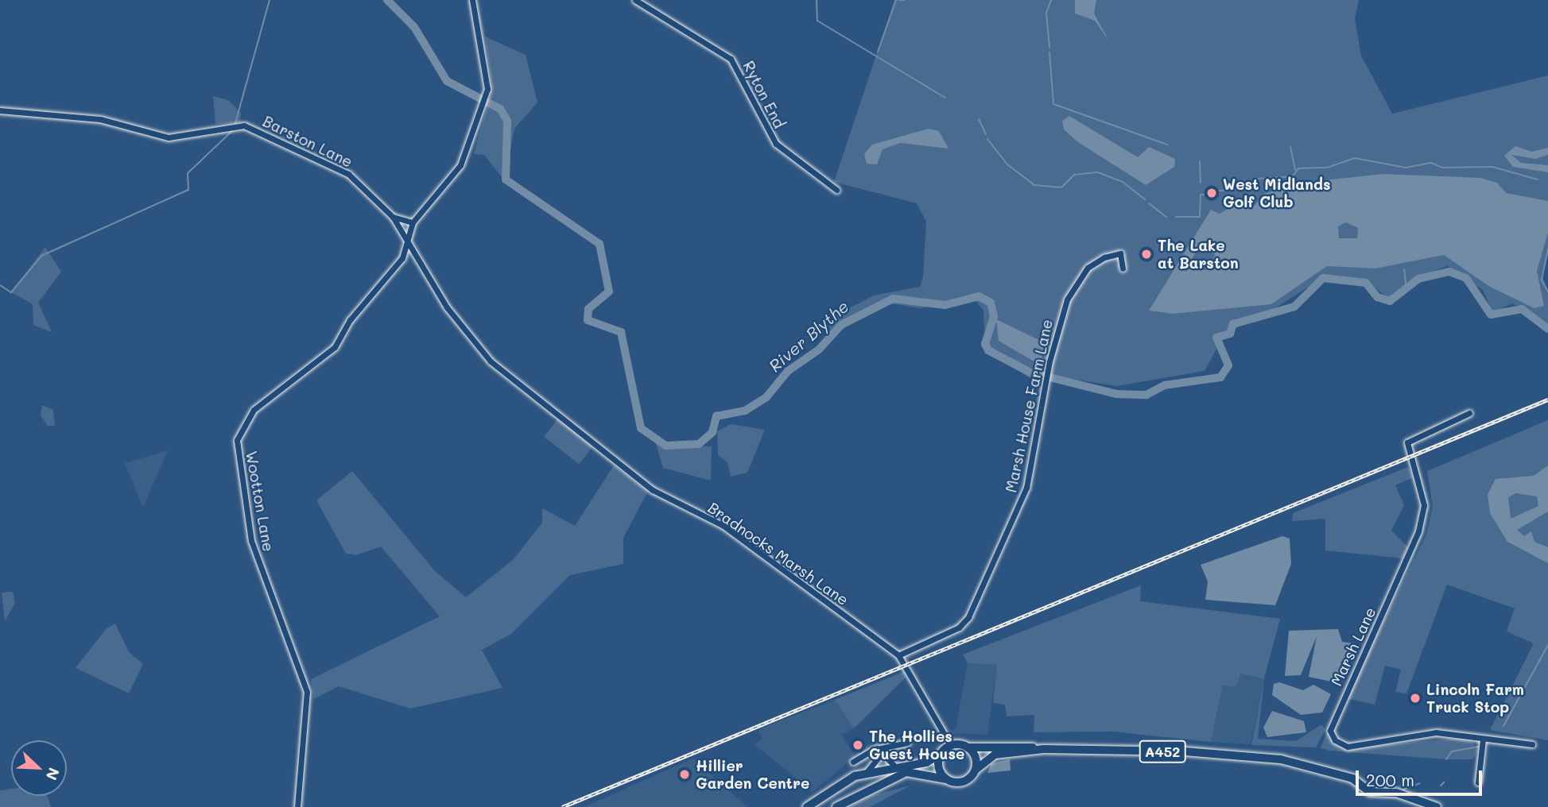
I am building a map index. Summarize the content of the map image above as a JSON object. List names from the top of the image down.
{
  "streets": {
    "highway": ["A452"],
    "street": [
      "Ryton End",
      "Barston Lane",
      "Marsh House Farm Lane",
      "Wootton Lane",
      "Bradnocks Marsh Lane",
      "Marsh Lane"
    ]
  },
  "crossings": [
    ["Barston Lane", "Wootton Lane"],
    ["Barston Lane", "Bradnocks Marsh Lane"],
    ["Marsh House Farm Lane", "Bradnocks Marsh Lane"],
    ["Wootton Lane", "Bradnocks Marsh Lane"],
    ["Bradnocks Marsh Lane", "A452"]
  ],
  "water": ["River Blythe"],
  "places": [
    "West Midlands Golf Club",
    "The Lake at Barston",
    "Lincoln Farm Truck Stop",
    "The Hollies Guest House",
    "Hillier Garden Centre"
  ],
  "scale_bar": "200 m",
  "north": "bottom right"
}
